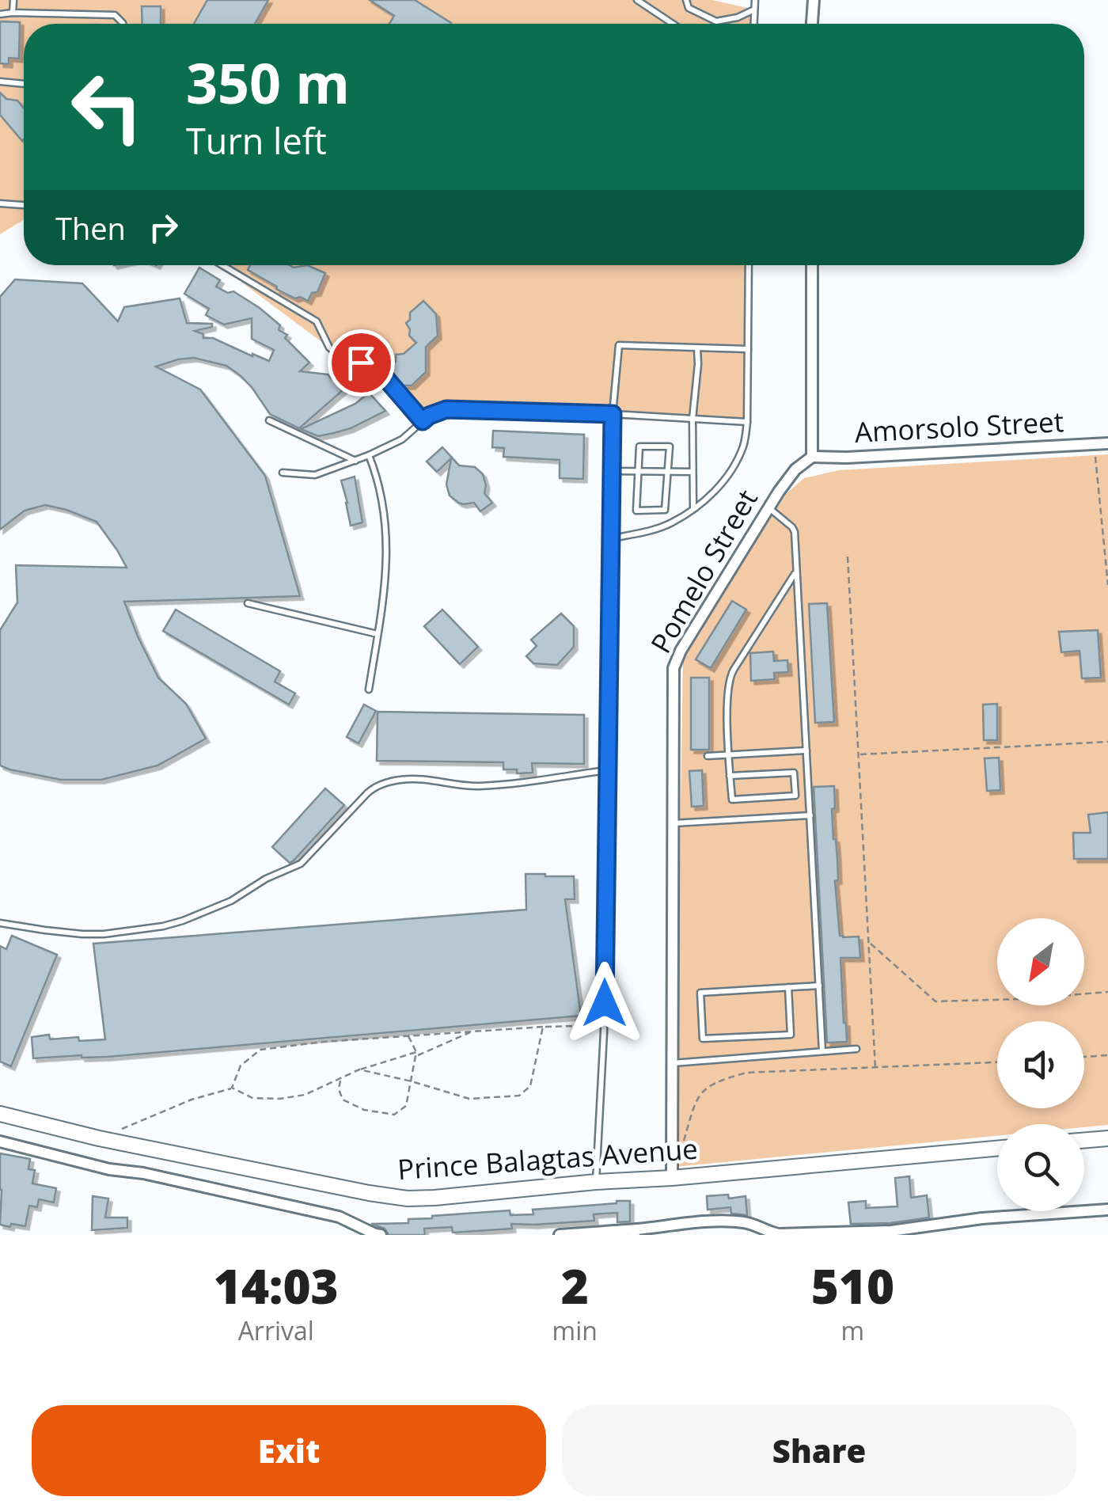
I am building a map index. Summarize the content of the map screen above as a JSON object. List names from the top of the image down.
{
  "streets": {
    "main road": ["Prince Balagtas Avenue"],
    "street": ["Amorsolo Street", "Pomelo Street"]
  },
  "crossings": [
    ["Amorsolo Street", "Pomelo Street"],
    ["Pomelo Street", "Prince Balagtas Avenue"]
  ],
  "north": "bottom left",
  "page": {
    "turn": ["350 m", "Turn left"],
    "then": "Then",
    "eta": [
      "14:03",
      "Arrival",
      "2",
      "min",
      "510",
      "m"
    ],
    "buttons": ["Exit", "Share"]
  }
}
